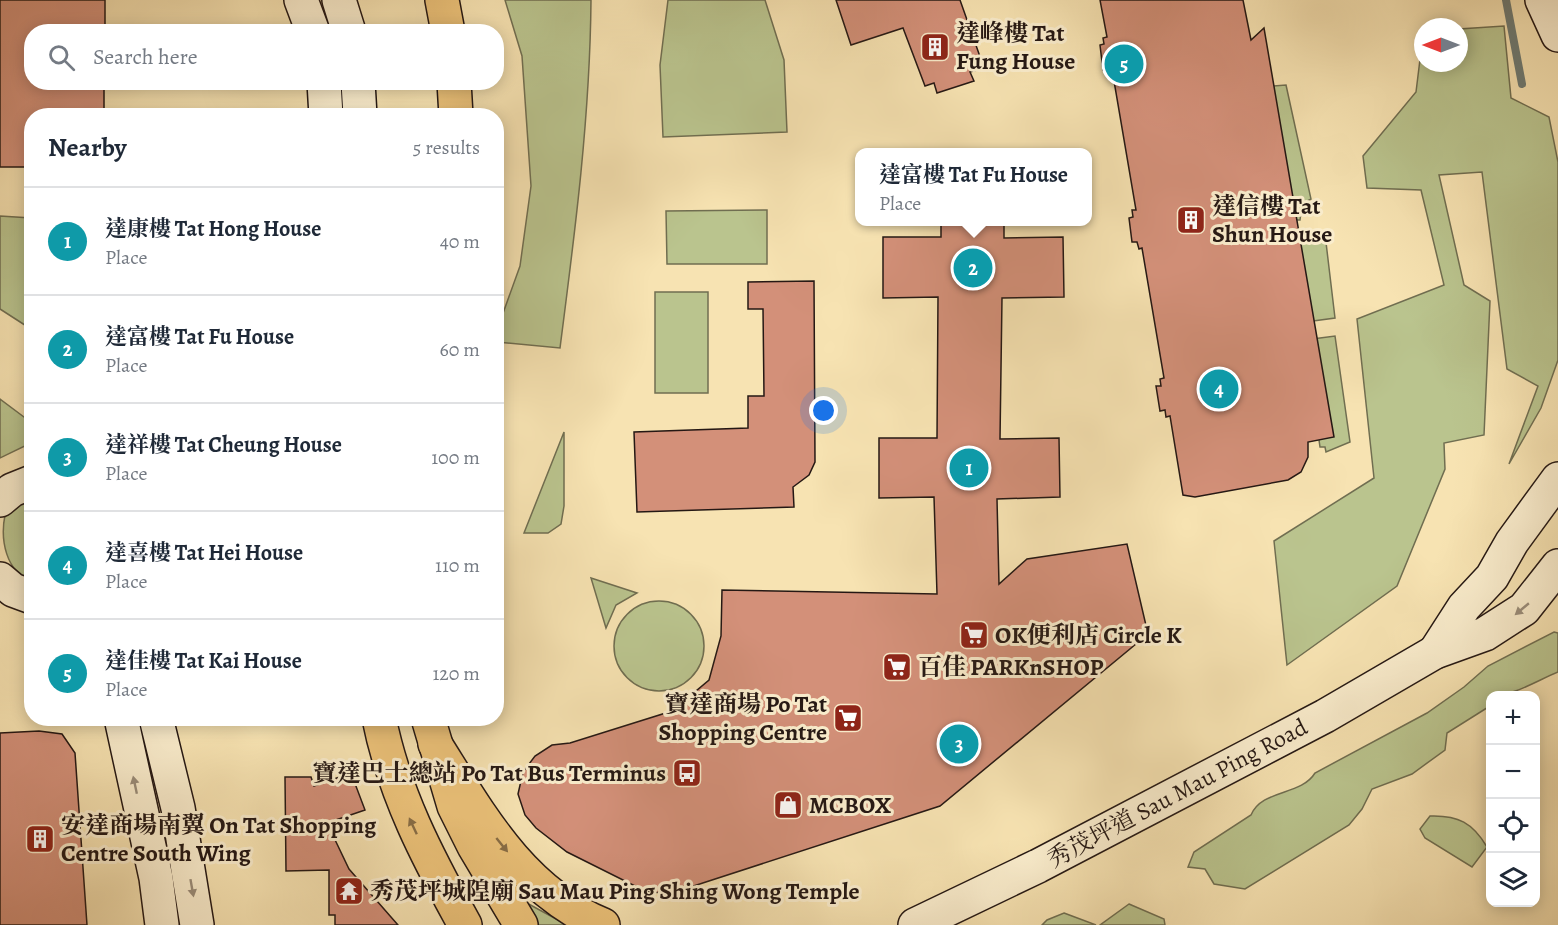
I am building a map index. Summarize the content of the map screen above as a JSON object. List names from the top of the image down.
{
  "streets": {
    "main road": ["秀茂坪道 Sau Mau Ping Road"]
  },
  "places": {
    "building": ["達峰樓 Tat Fung House", "達信樓 Tat Shun House", "安達商場南翼 On Tat Shopping Centre South Wing"],
    "supermarket": ["OK便利店 Circle K", "百佳 PARKnSHOP", "寶達商場 Po Tat Shopping Centre"],
    "bus stop": ["寶達巴士總站 Po Tat Bus Terminus"],
    "shop": ["MCBOX"],
    "temple": ["秀茂坪城隍廟 Sau Mau Ping Shing Wong Temple"]
  },
  "north": "left",
  "page": {
    "search": "Search here",
    "pins": [
      "5",
      "2",
      "4",
      "1",
      "3"
    ],
    "heading": ["Nearby", "5 results"],
    "popup": ["達富樓 Tat Fu House", "Place"],
    "list": [
      {
        "mark": "1",
        "name": "達康樓 Tat Hong House",
        "note": "Place",
        "value": "40 m"
      },
      {
        "mark": "2",
        "name": "達富樓 Tat Fu House",
        "note": "Place",
        "value": "60 m"
      },
      {
        "mark": "3",
        "name": "達祥樓 Tat Cheung House",
        "note": "Place",
        "value": "100 m"
      },
      {
        "mark": "4",
        "name": "達喜樓 Tat Hei House",
        "note": "Place",
        "value": "110 m"
      },
      {
        "mark": "5",
        "name": "達佳樓 Tat Kai House",
        "note": "Place",
        "value": "120 m"
      }
    ],
    "map_buttons": ["+", "−"]
  }
}
